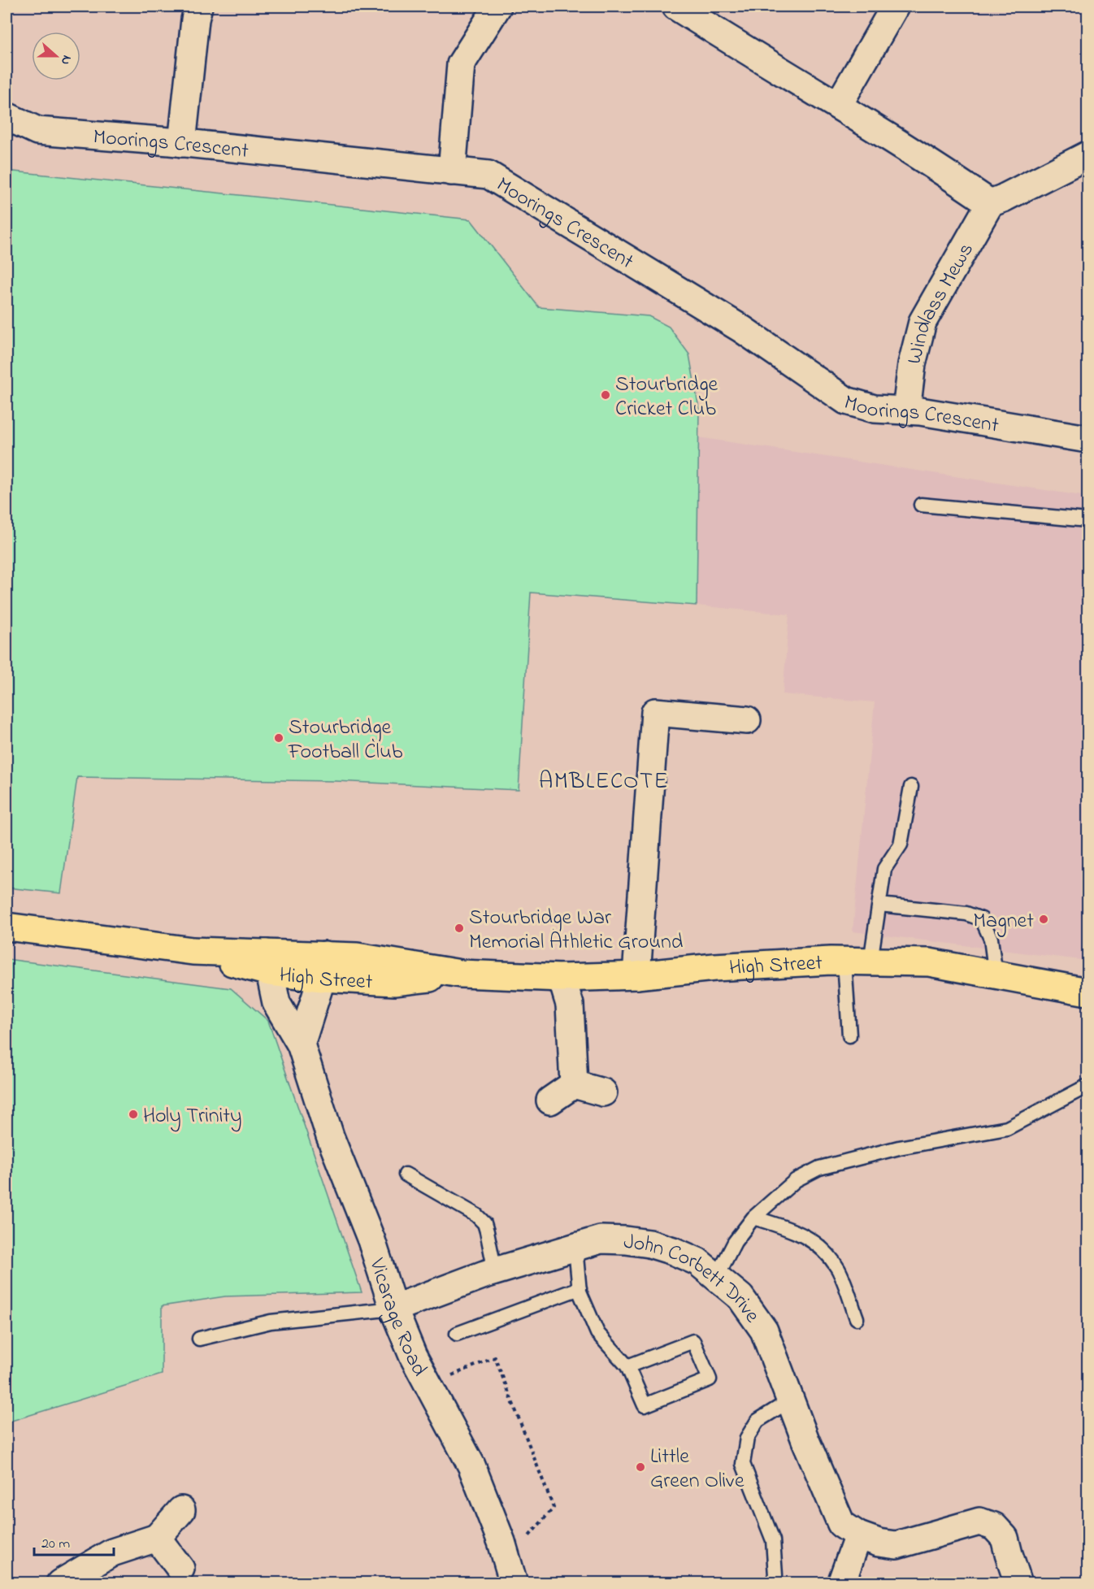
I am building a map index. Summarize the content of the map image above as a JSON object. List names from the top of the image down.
{
  "streets": {
    "highway": ["High Street"],
    "street": [
      "Moorings Crescent",
      "Windlass Mews",
      "John Corbett Drive",
      "Vicarage Road"
    ]
  },
  "crossings": [
    ["Moorings Crescent", "Windlass Mews"],
    ["High Street", "Vicarage Road"],
    ["John Corbett Drive", "Vicarage Road"]
  ],
  "districts": ["AMBLECOTE"],
  "places": [
    "Stourbridge Cricket Club",
    "Stourbridge Football Club",
    "Magnet",
    "Stourbridge War Memorial Athletic Ground",
    "Holy Trinity",
    "Little Green Olive"
  ],
  "scale_bar": "20 m",
  "north": "right"
}
